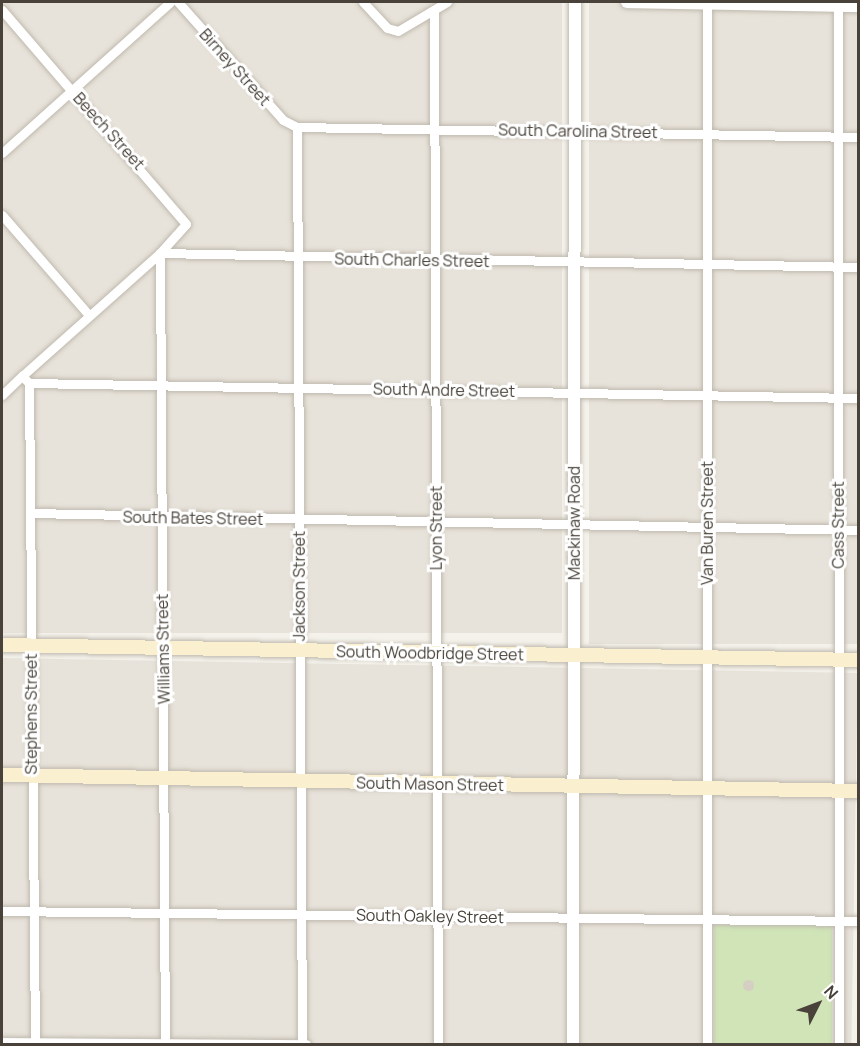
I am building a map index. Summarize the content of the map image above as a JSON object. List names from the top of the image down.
{
  "streets": {
    "main road": ["South Woodbridge Street", "South Mason Street"],
    "street": [
      "Birney Street",
      "Beech Street",
      "South Carolina Street",
      "South Charles Street",
      "South Andre Street",
      "South Bates Street",
      "Mackinaw Road",
      "Van Buren Street",
      "Cass Street",
      "Lyon Street",
      "Jackson Street",
      "Williams Street",
      "Stephens Street",
      "South Oakley Street"
    ]
  },
  "crossings": [
    ["Birney Street", "South Carolina Street"],
    ["Birney Street", "Jackson Street"],
    ["Beech Street", "South Charles Street"],
    ["Beech Street", "Williams Street"],
    ["South Carolina Street", "Mackinaw Road"],
    ["South Carolina Street", "Van Buren Street"],
    ["South Carolina Street", "Cass Street"],
    ["South Carolina Street", "Lyon Street"],
    ["South Carolina Street", "Jackson Street"],
    ["South Charles Street", "Mackinaw Road"],
    ["South Charles Street", "Van Buren Street"],
    ["South Charles Street", "Cass Street"],
    ["South Charles Street", "Lyon Street"],
    ["South Charles Street", "Jackson Street"],
    ["South Charles Street", "Williams Street"],
    ["South Andre Street", "Mackinaw Road"],
    ["South Andre Street", "Van Buren Street"],
    ["South Andre Street", "Cass Street"],
    ["South Andre Street", "Lyon Street"],
    ["South Andre Street", "Jackson Street"],
    ["South Andre Street", "Williams Street"],
    ["South Andre Street", "Stephens Street"],
    ["South Bates Street", "Mackinaw Road"],
    ["South Bates Street", "Van Buren Street"],
    ["South Bates Street", "Cass Street"],
    ["South Bates Street", "Lyon Street"],
    ["South Bates Street", "Jackson Street"],
    ["South Bates Street", "Williams Street"],
    ["South Bates Street", "Stephens Street"],
    ["Mackinaw Road", "South Woodbridge Street"],
    ["Mackinaw Road", "South Mason Street"],
    ["Mackinaw Road", "South Oakley Street"],
    ["Van Buren Street", "South Woodbridge Street"],
    ["Van Buren Street", "South Mason Street"],
    ["Van Buren Street", "South Oakley Street"],
    ["Cass Street", "South Woodbridge Street"],
    ["Cass Street", "South Mason Street"],
    ["Cass Street", "South Oakley Street"],
    ["Lyon Street", "South Woodbridge Street"],
    ["Lyon Street", "South Mason Street"],
    ["Lyon Street", "South Oakley Street"],
    ["Jackson Street", "South Woodbridge Street"],
    ["Jackson Street", "South Mason Street"],
    ["Jackson Street", "South Oakley Street"],
    ["Williams Street", "South Woodbridge Street"],
    ["Williams Street", "South Mason Street"],
    ["Williams Street", "South Oakley Street"],
    ["South Woodbridge Street", "Stephens Street"],
    ["Stephens Street", "South Mason Street"],
    ["Stephens Street", "South Oakley Street"]
  ],
  "north": "top right"
}
